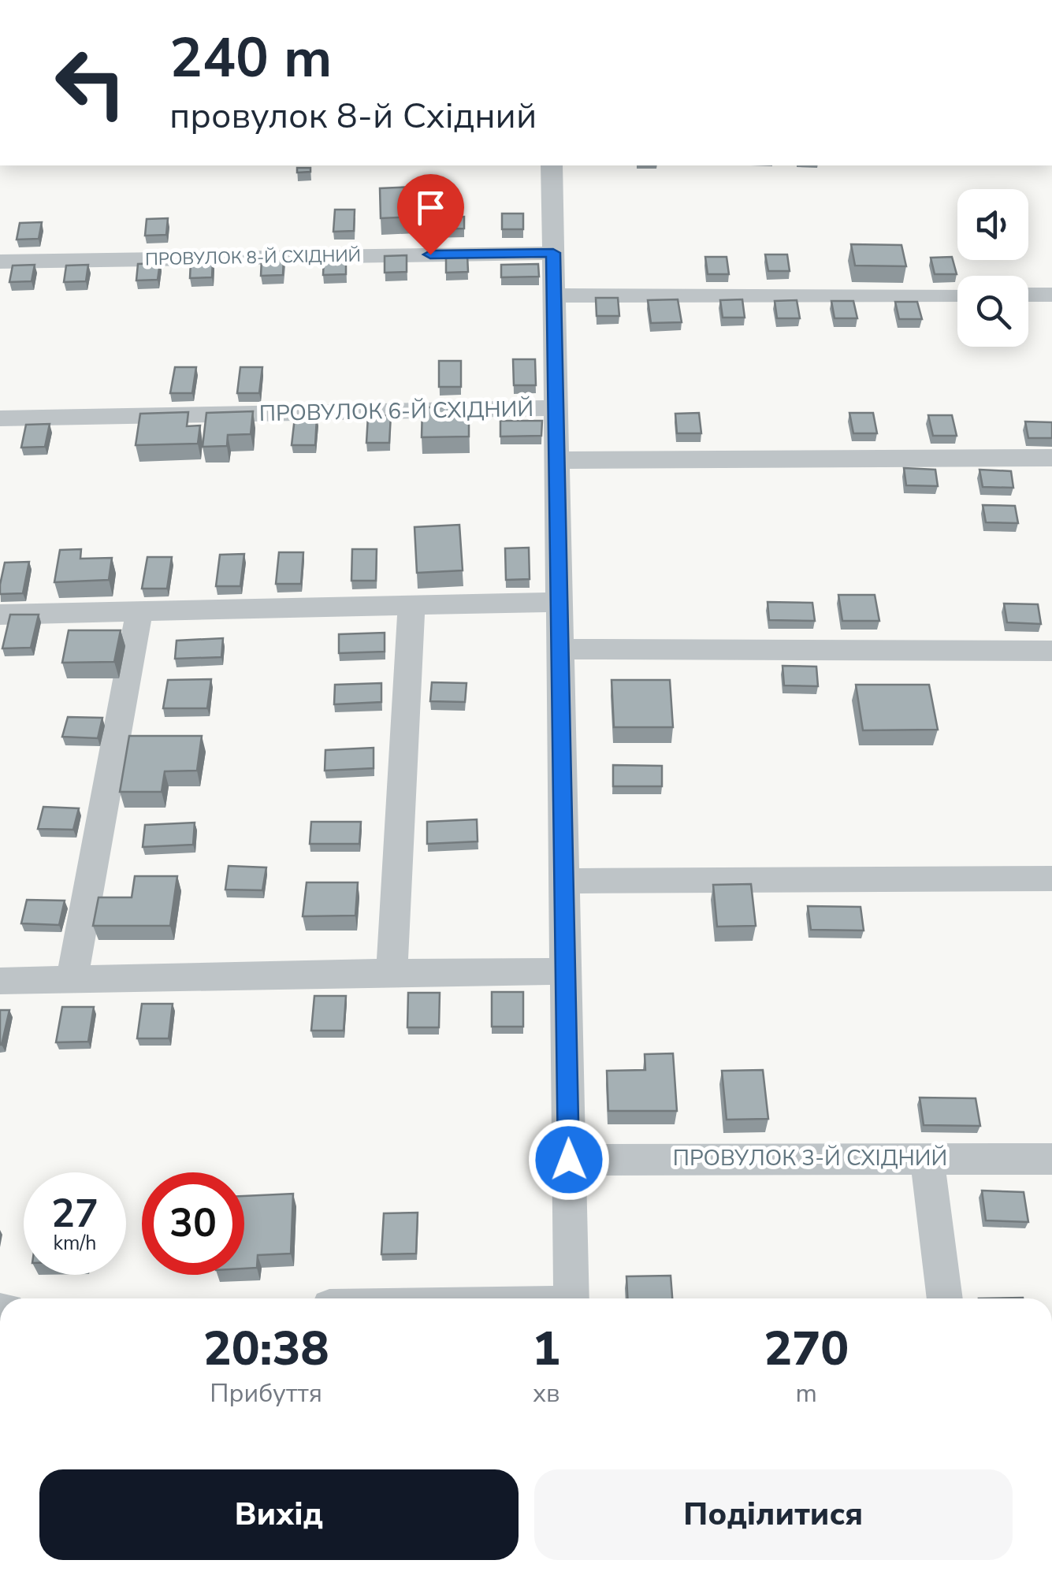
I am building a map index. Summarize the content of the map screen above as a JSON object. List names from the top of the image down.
{
  "streets": {
    "street": ["ПРОВУЛОК 8-Й СХІДНИЙ", "ПРОВУЛОК 6-Й СХІДНИЙ", "ПРОВУЛОК 3-Й СХІДНИЙ"]
  },
  "page": {
    "turn": ["240 m", "провулок 8-й Східний"],
    "speed": "27 km/h",
    "limit": "30",
    "eta": [
      "20:38",
      "Прибуття",
      "1",
      "хв",
      "270",
      "m"
    ],
    "buttons": ["Вихід", "Поділитися"]
  }
}
